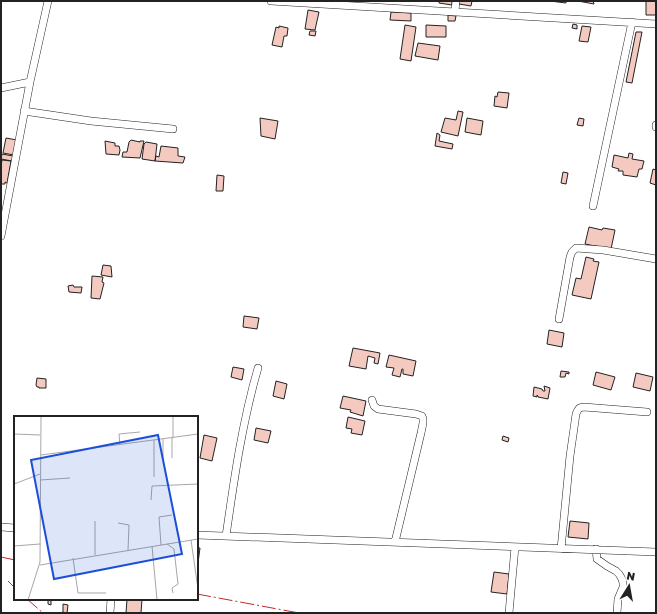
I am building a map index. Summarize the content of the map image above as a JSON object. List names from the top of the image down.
{
  "north": "top"
}
